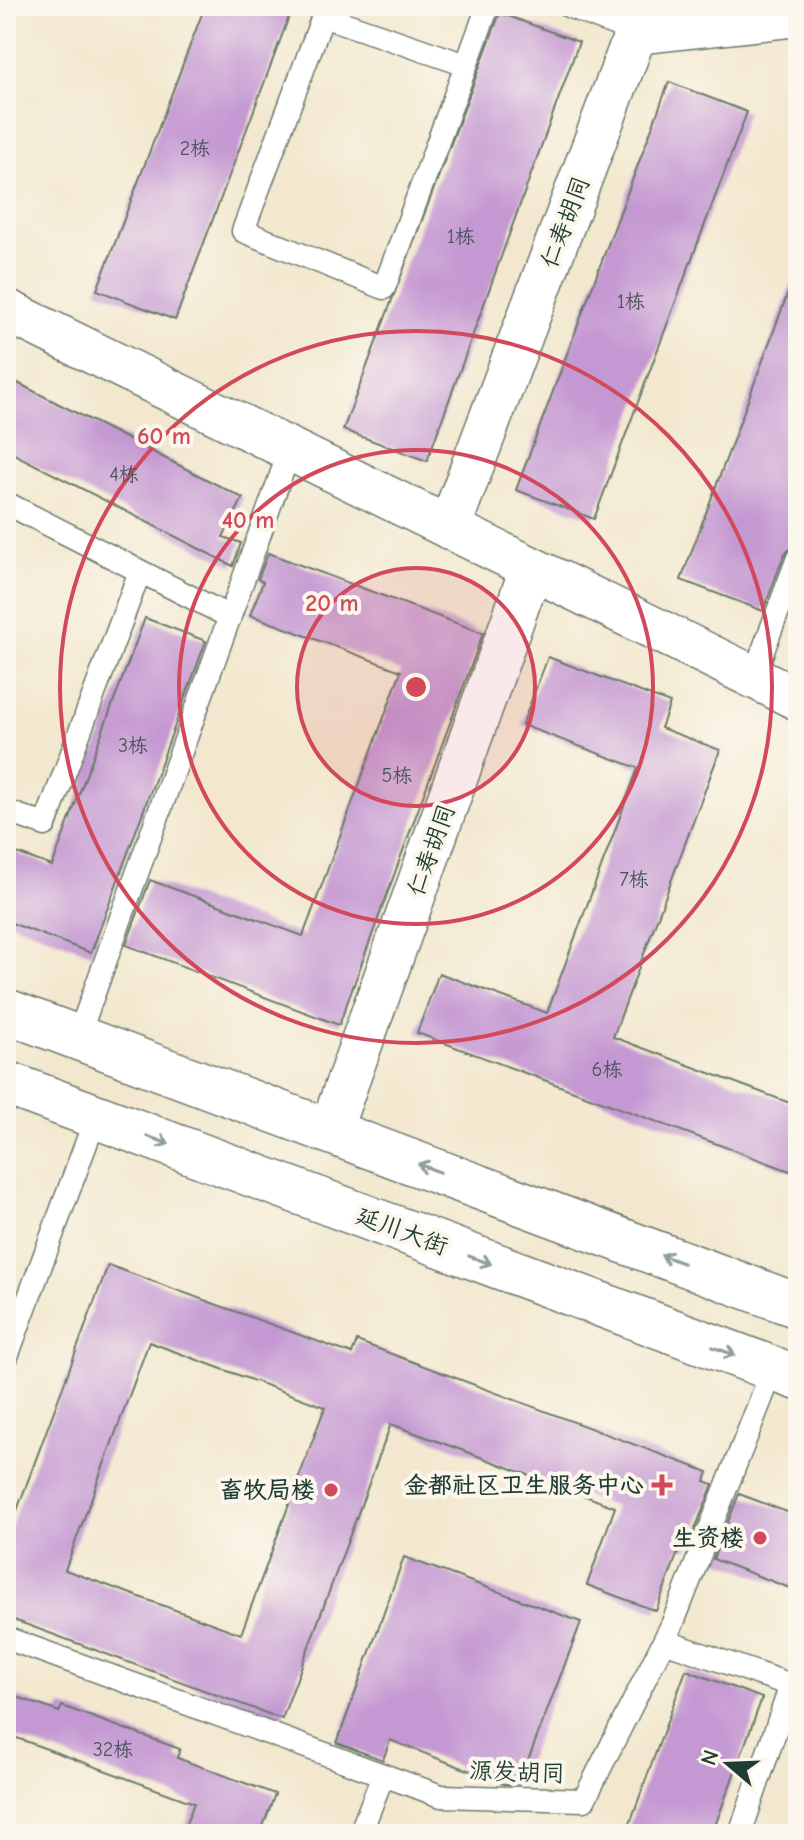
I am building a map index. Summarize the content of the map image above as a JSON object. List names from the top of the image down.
{
  "streets": {
    "main road": ["延川大街"],
    "street": ["仁寿胡同"],
    "lane": ["源发胡同"]
  },
  "crossings": [
    ["延川大街", "源发胡同"]
  ],
  "places": {
    "health": ["金都社区卫生服务中心"],
    "other": ["畜牧局楼", "生资楼"]
  },
  "house_numbers": [
    "2栋",
    "1栋",
    "1栋",
    "4栋",
    "3栋",
    "5栋",
    "7栋",
    "6栋",
    "32栋"
  ],
  "north": "left",
  "rings": ["60 m", "40 m", "20 m"]
}
